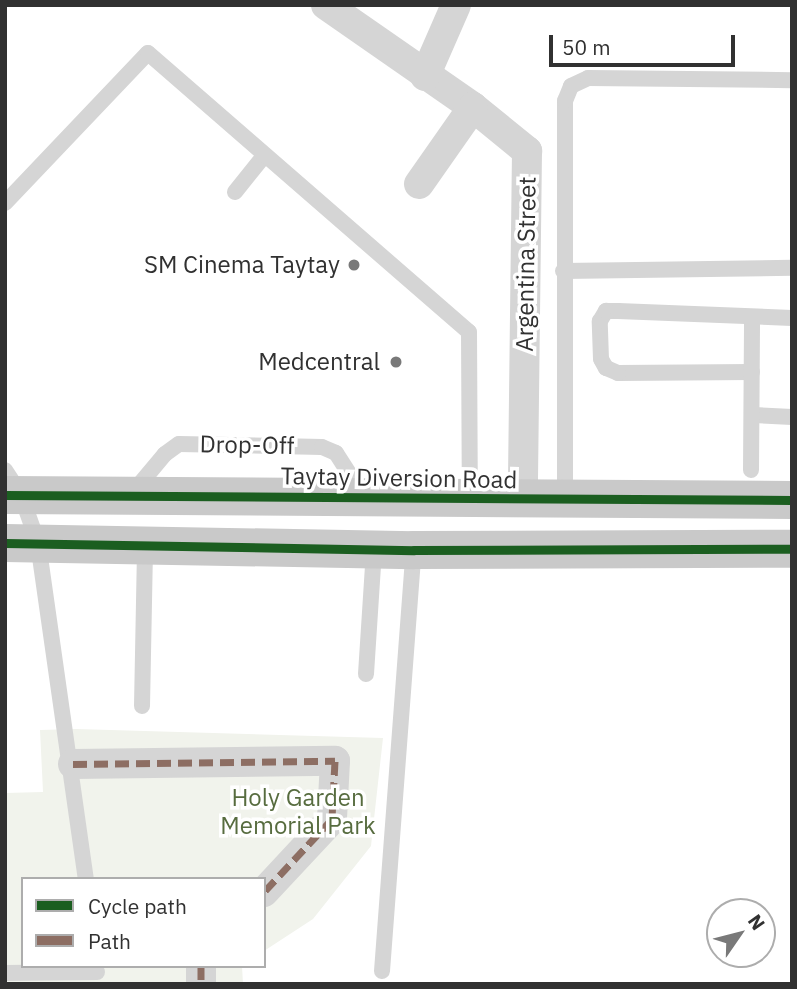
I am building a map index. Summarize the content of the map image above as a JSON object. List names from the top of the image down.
{
  "streets": {
    "main road": ["Taytay Diversion Road"],
    "street": ["Argentina Street"],
    "lane": ["Drop-Off"]
  },
  "crossings": [
    ["Argentina Street", "Taytay Diversion Road"],
    ["Drop-Off", "Taytay Diversion Road"]
  ],
  "parks": ["Holy Garden Memorial Park"],
  "places": ["SM Cinema Taytay", "Medcentral"],
  "legend": ["Cycle path", "Path"],
  "scale_bar": "50 m",
  "north": "top right"
}
